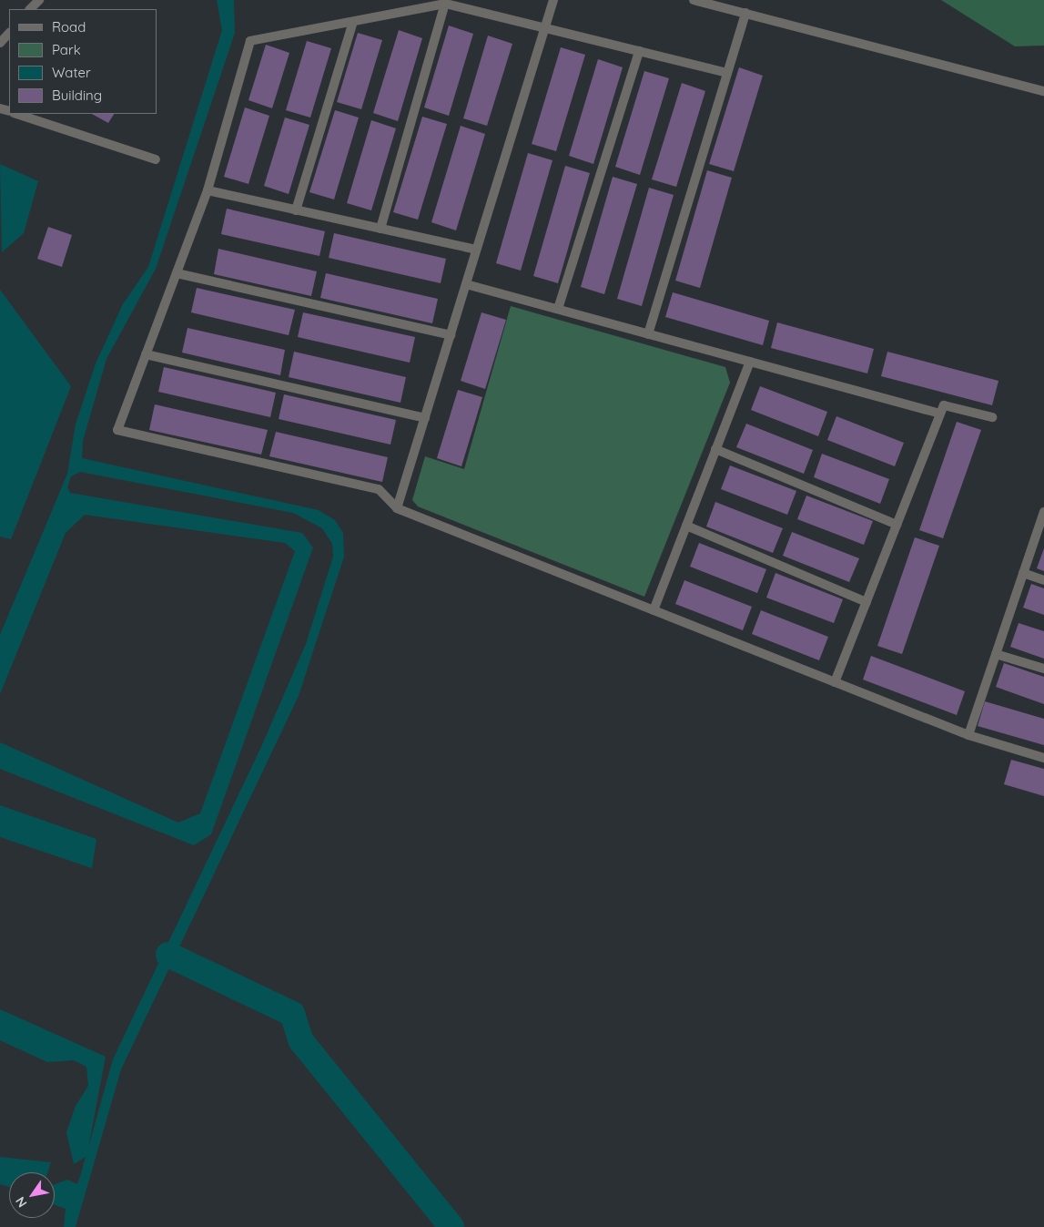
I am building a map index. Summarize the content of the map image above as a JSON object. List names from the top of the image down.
{
  "legend": [
    "Road",
    "Park",
    "Water",
    "Building"
  ],
  "north": "bottom left"
}
